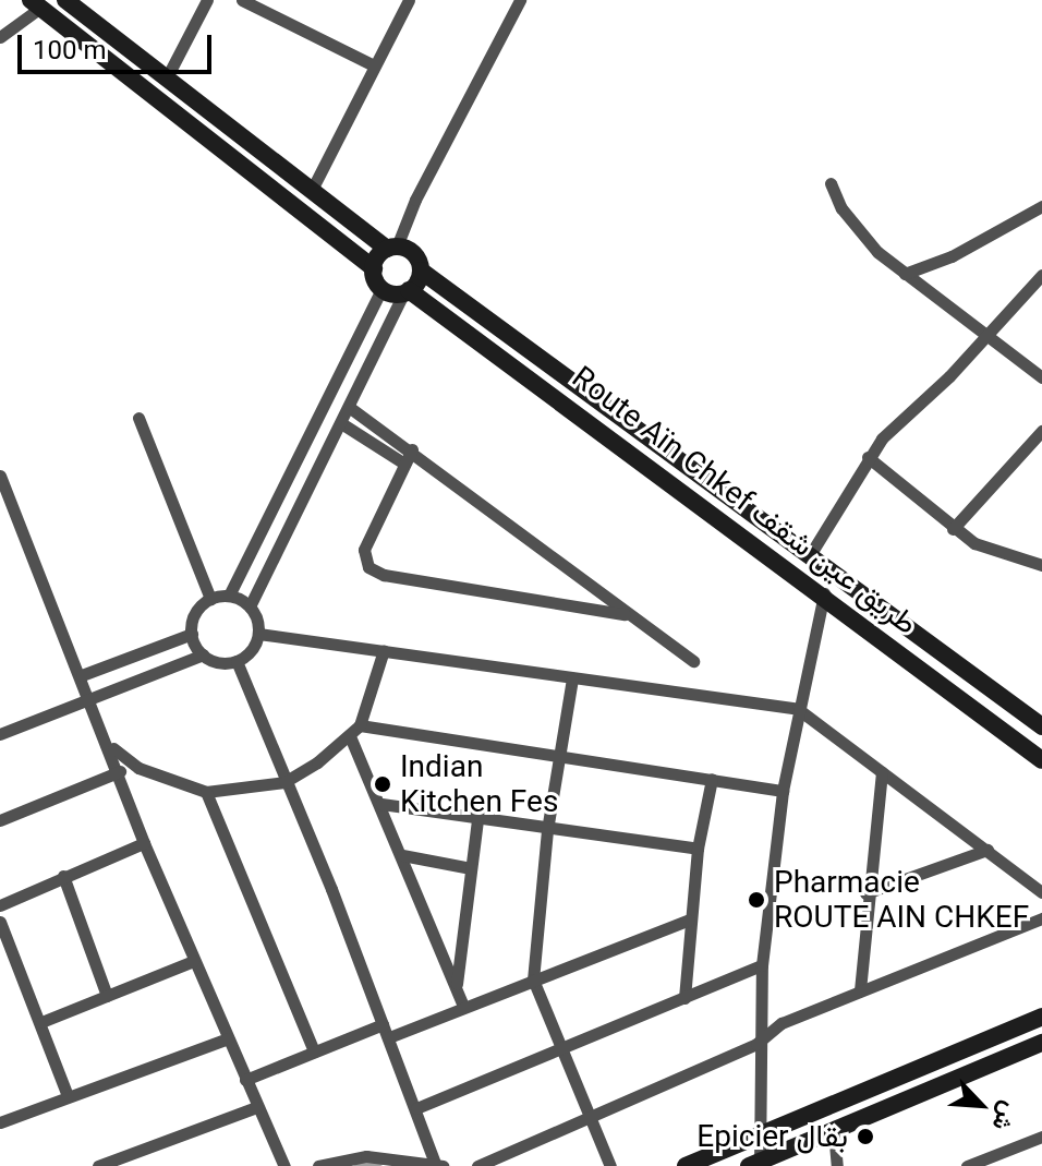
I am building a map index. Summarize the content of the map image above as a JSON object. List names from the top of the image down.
{
  "streets": {
    "main road": ["Route Aïn Chkef طريق عين شقف"]
  },
  "places": ["Indian Kitchen Fes", "Pharmacie ROUTE AIN CHKEF", "Epicier بقال"],
  "scale_bar": "100 m",
  "north": "bottom right"
}
